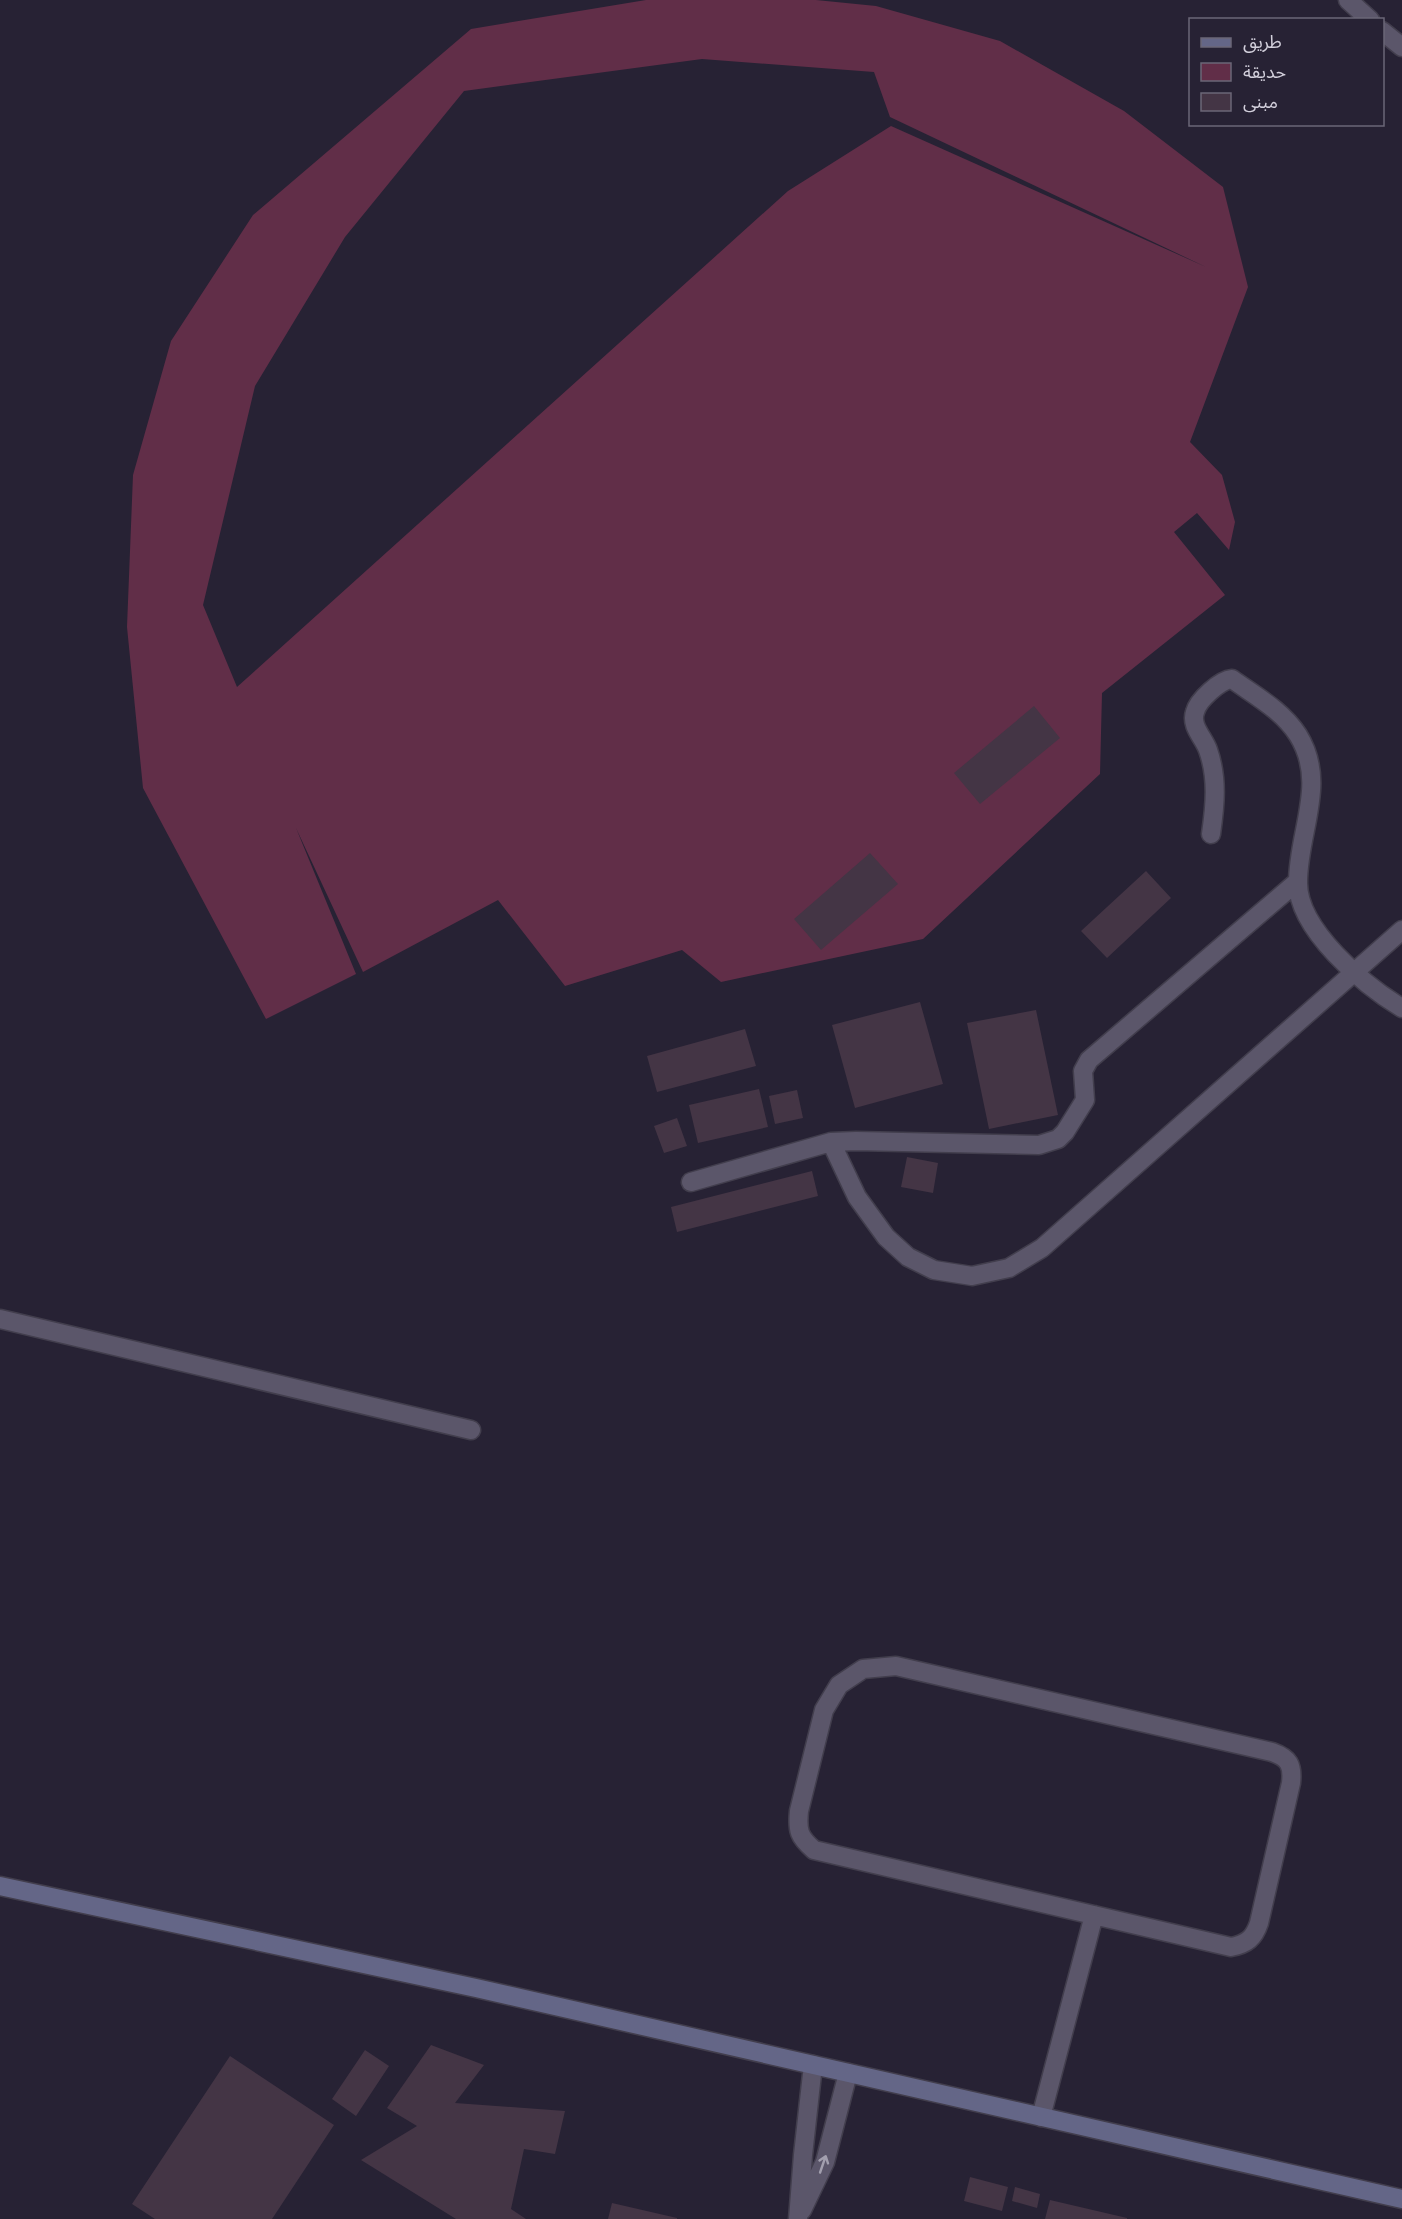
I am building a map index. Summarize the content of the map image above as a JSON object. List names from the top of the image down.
{
  "legend": ["طريق", "حديقة", "مبنى"]
}
